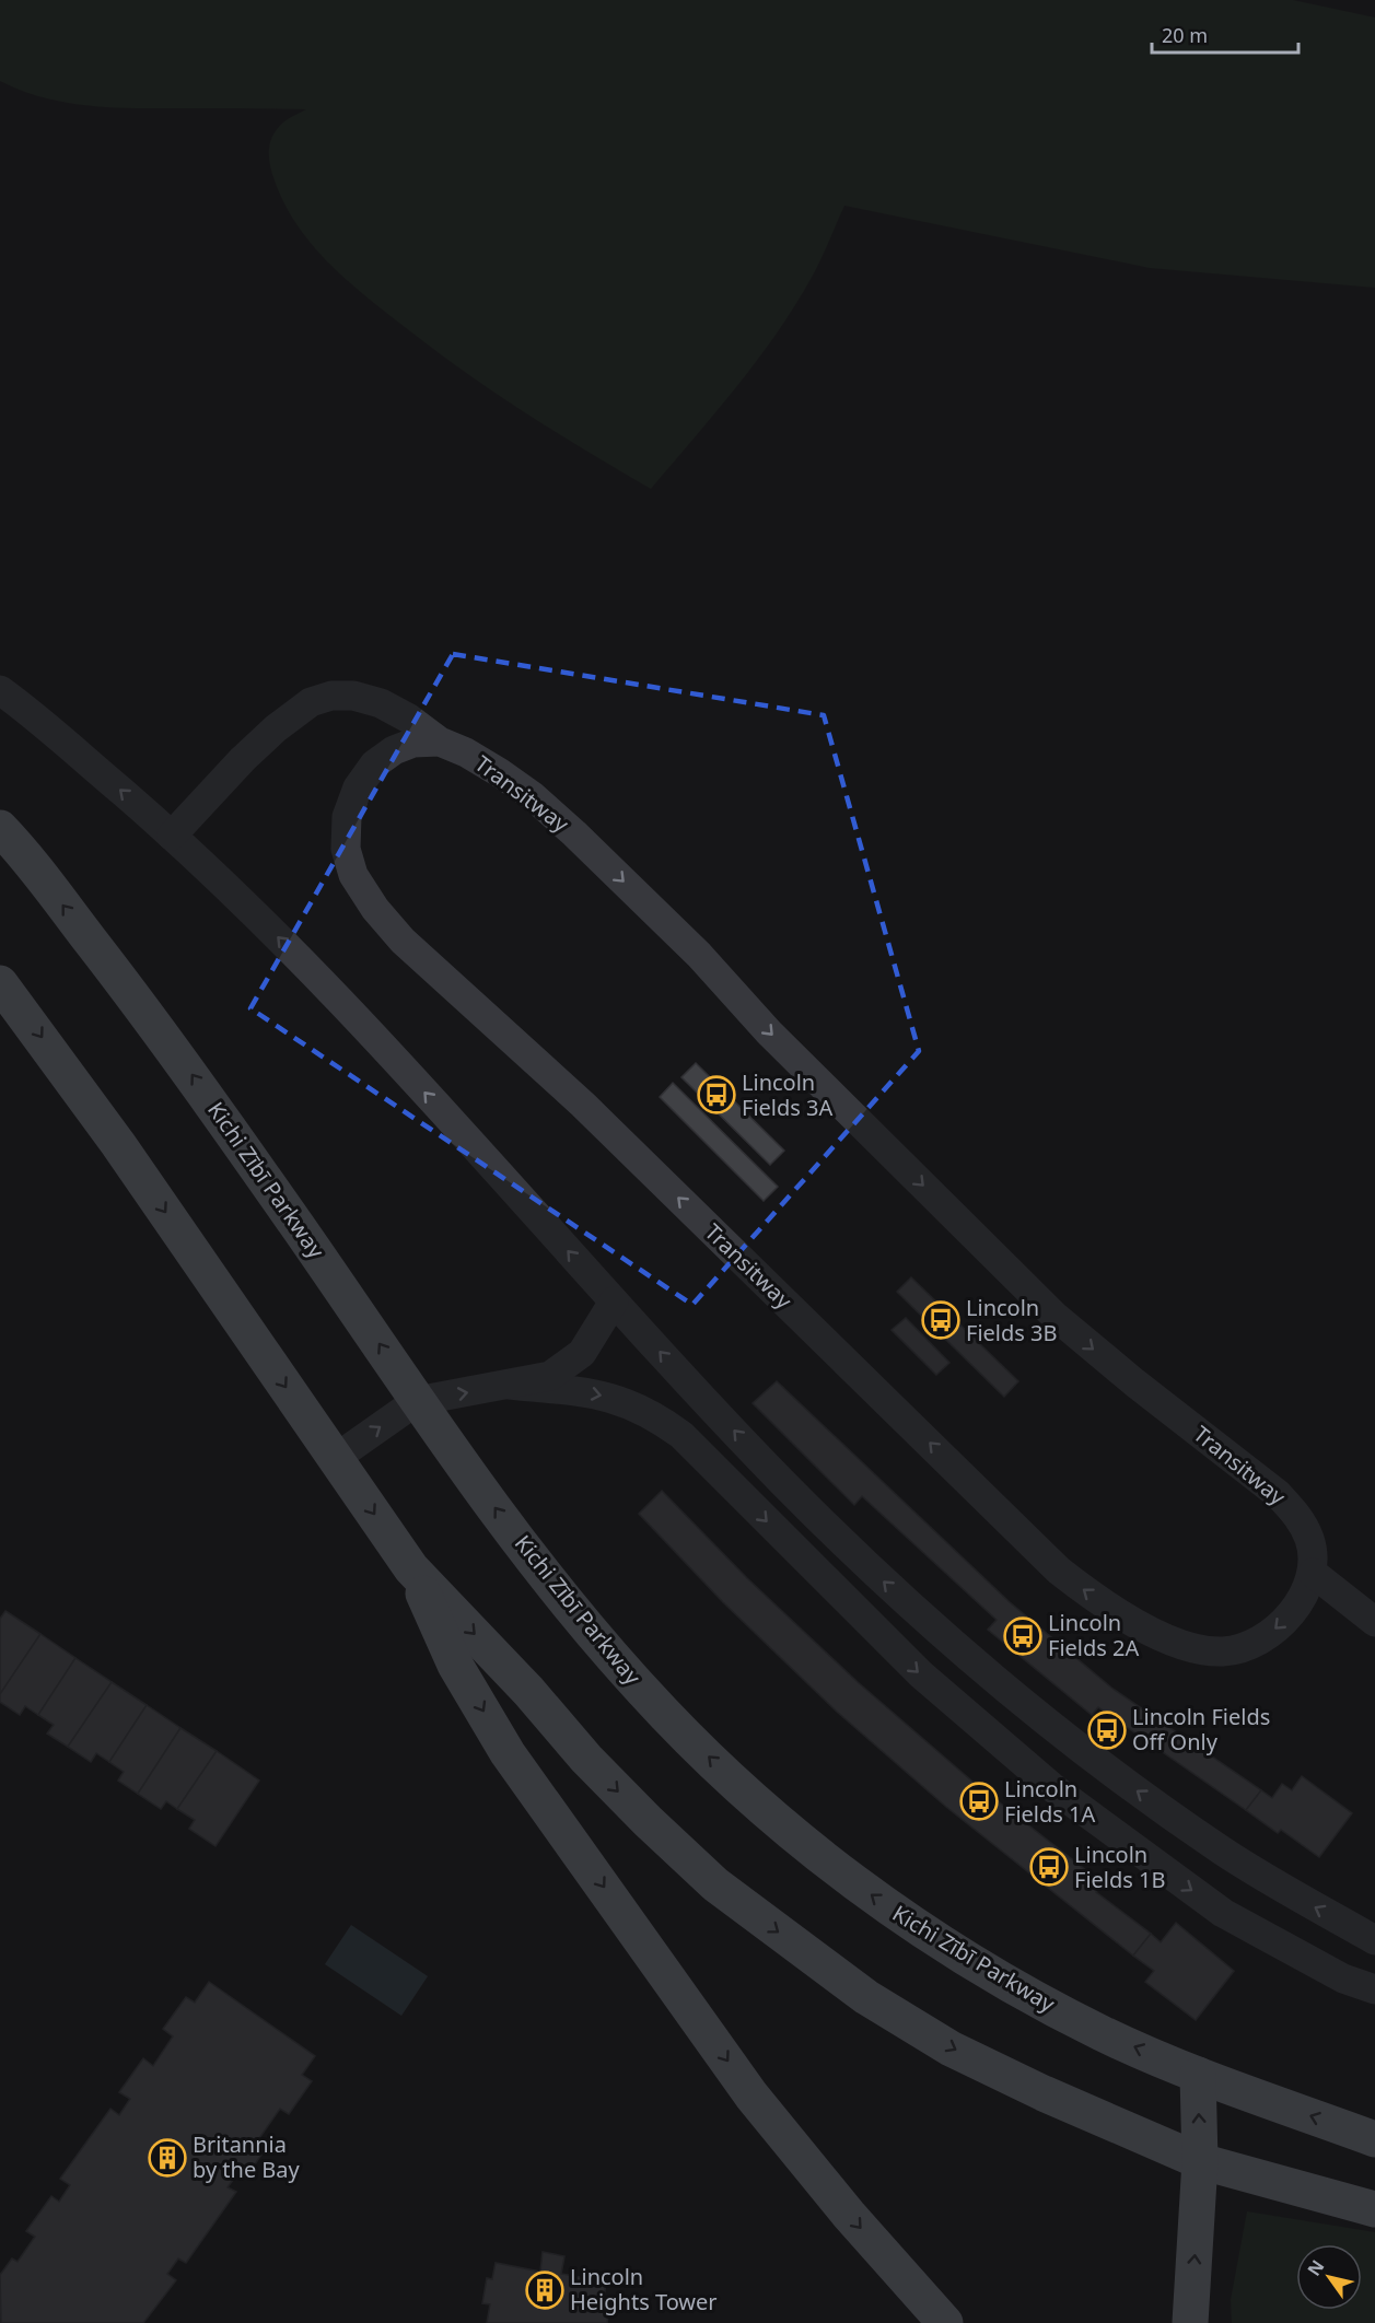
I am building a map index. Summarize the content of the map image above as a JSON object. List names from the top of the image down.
{
  "streets": {
    "highway": ["Kichi Zībī Parkway"],
    "lane": ["Transitway"]
  },
  "places": {
    "bus stop": [
      "Lincoln Fields 3A",
      "Lincoln Fields 3B",
      "Lincoln Fields 2A",
      "Lincoln Fields Off Only",
      "Lincoln Fields 1A",
      "Lincoln Fields 1B"
    ],
    "building": ["Britannia by the Bay", "Lincoln Heights Tower"]
  },
  "scale_bar": "20 m",
  "north": "top left"
}
